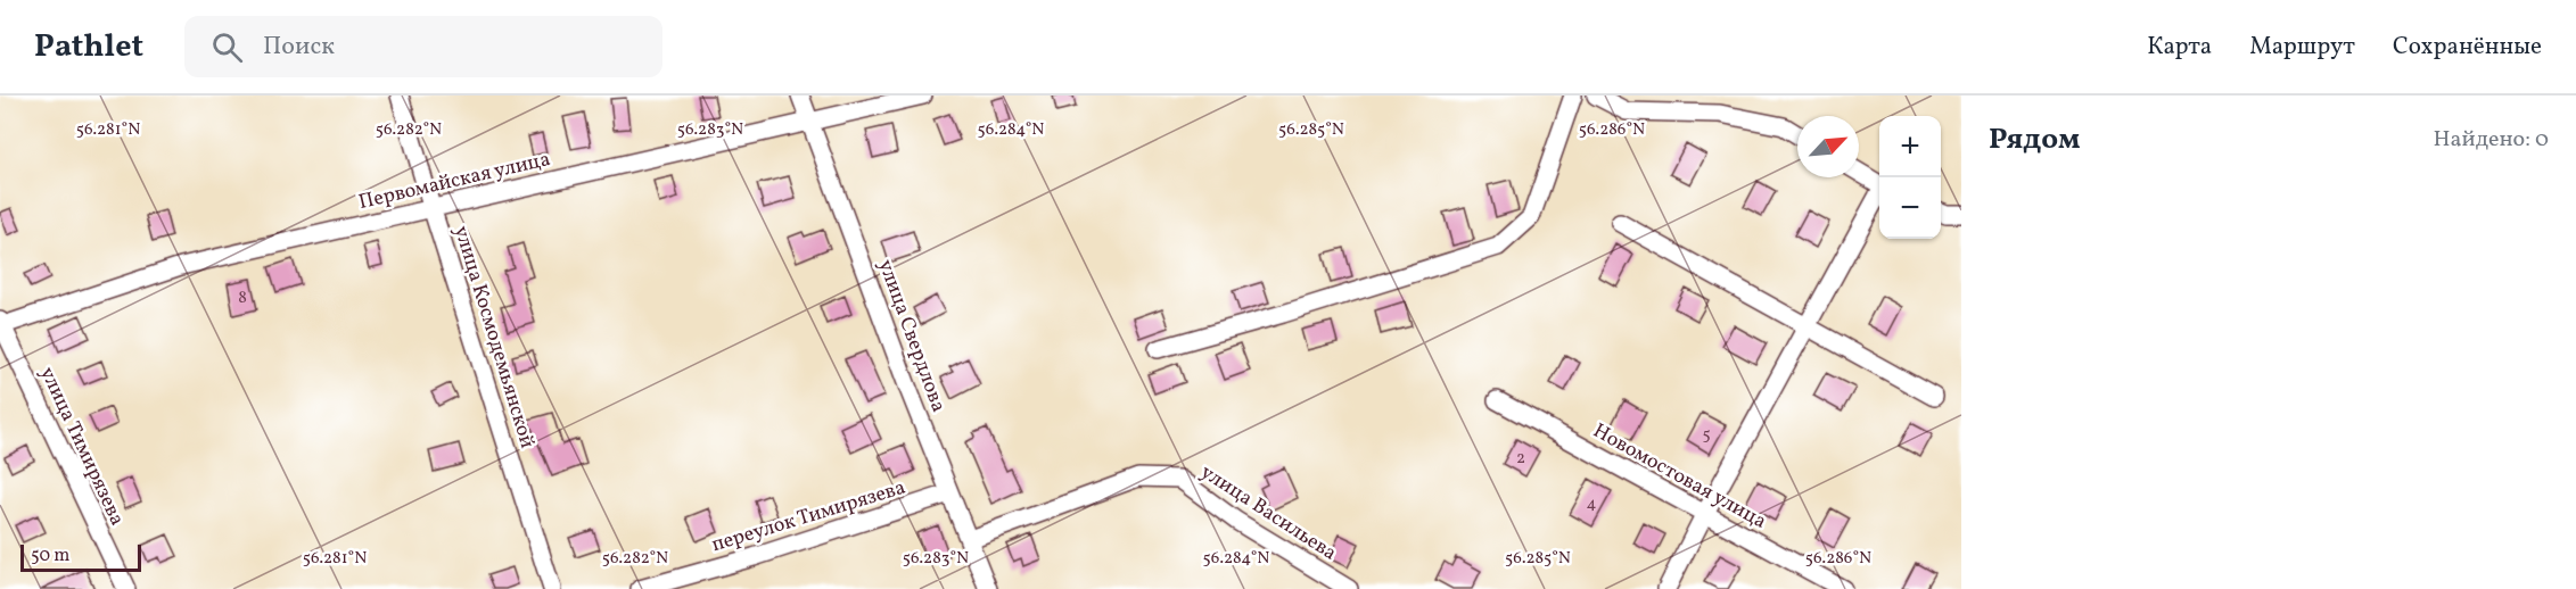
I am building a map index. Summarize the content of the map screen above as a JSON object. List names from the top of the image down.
{
  "streets": {
    "street": [
      "Первомайская улица",
      "улица Свердлова",
      "улица Космодемьянской",
      "улица Тимирязева",
      "Новомостовая улица",
      "улица Васильева",
      "переулок Тимирязева"
    ]
  },
  "crossings": [
    ["Первомайская улица", "улица Свердлова"],
    ["Первомайская улица", "улица Космодемьянской"],
    ["Первомайская улица", "улица Тимирязева"],
    ["улица Свердлова", "улица Васильева"],
    ["улица Свердлова", "переулок Тимирязева"]
  ],
  "house_numbers": [
    "8",
    "5",
    "2",
    "4"
  ],
  "scale_bar": "50 m",
  "north": "top right",
  "page": {
    "header": "Pathlet",
    "search": "Поиск",
    "nav": ["Карта", "Маршрут", "Сохранённые"],
    "heading": ["Рядом", "Найдено: 0"],
    "map_buttons": ["+", "−"],
    "scale": "50 m"
  },
  "coordinates": [
    "56.281°N",
    "56.282°N",
    "56.283°N",
    "56.284°N",
    "56.285°N",
    "56.286°N"
  ]
}
